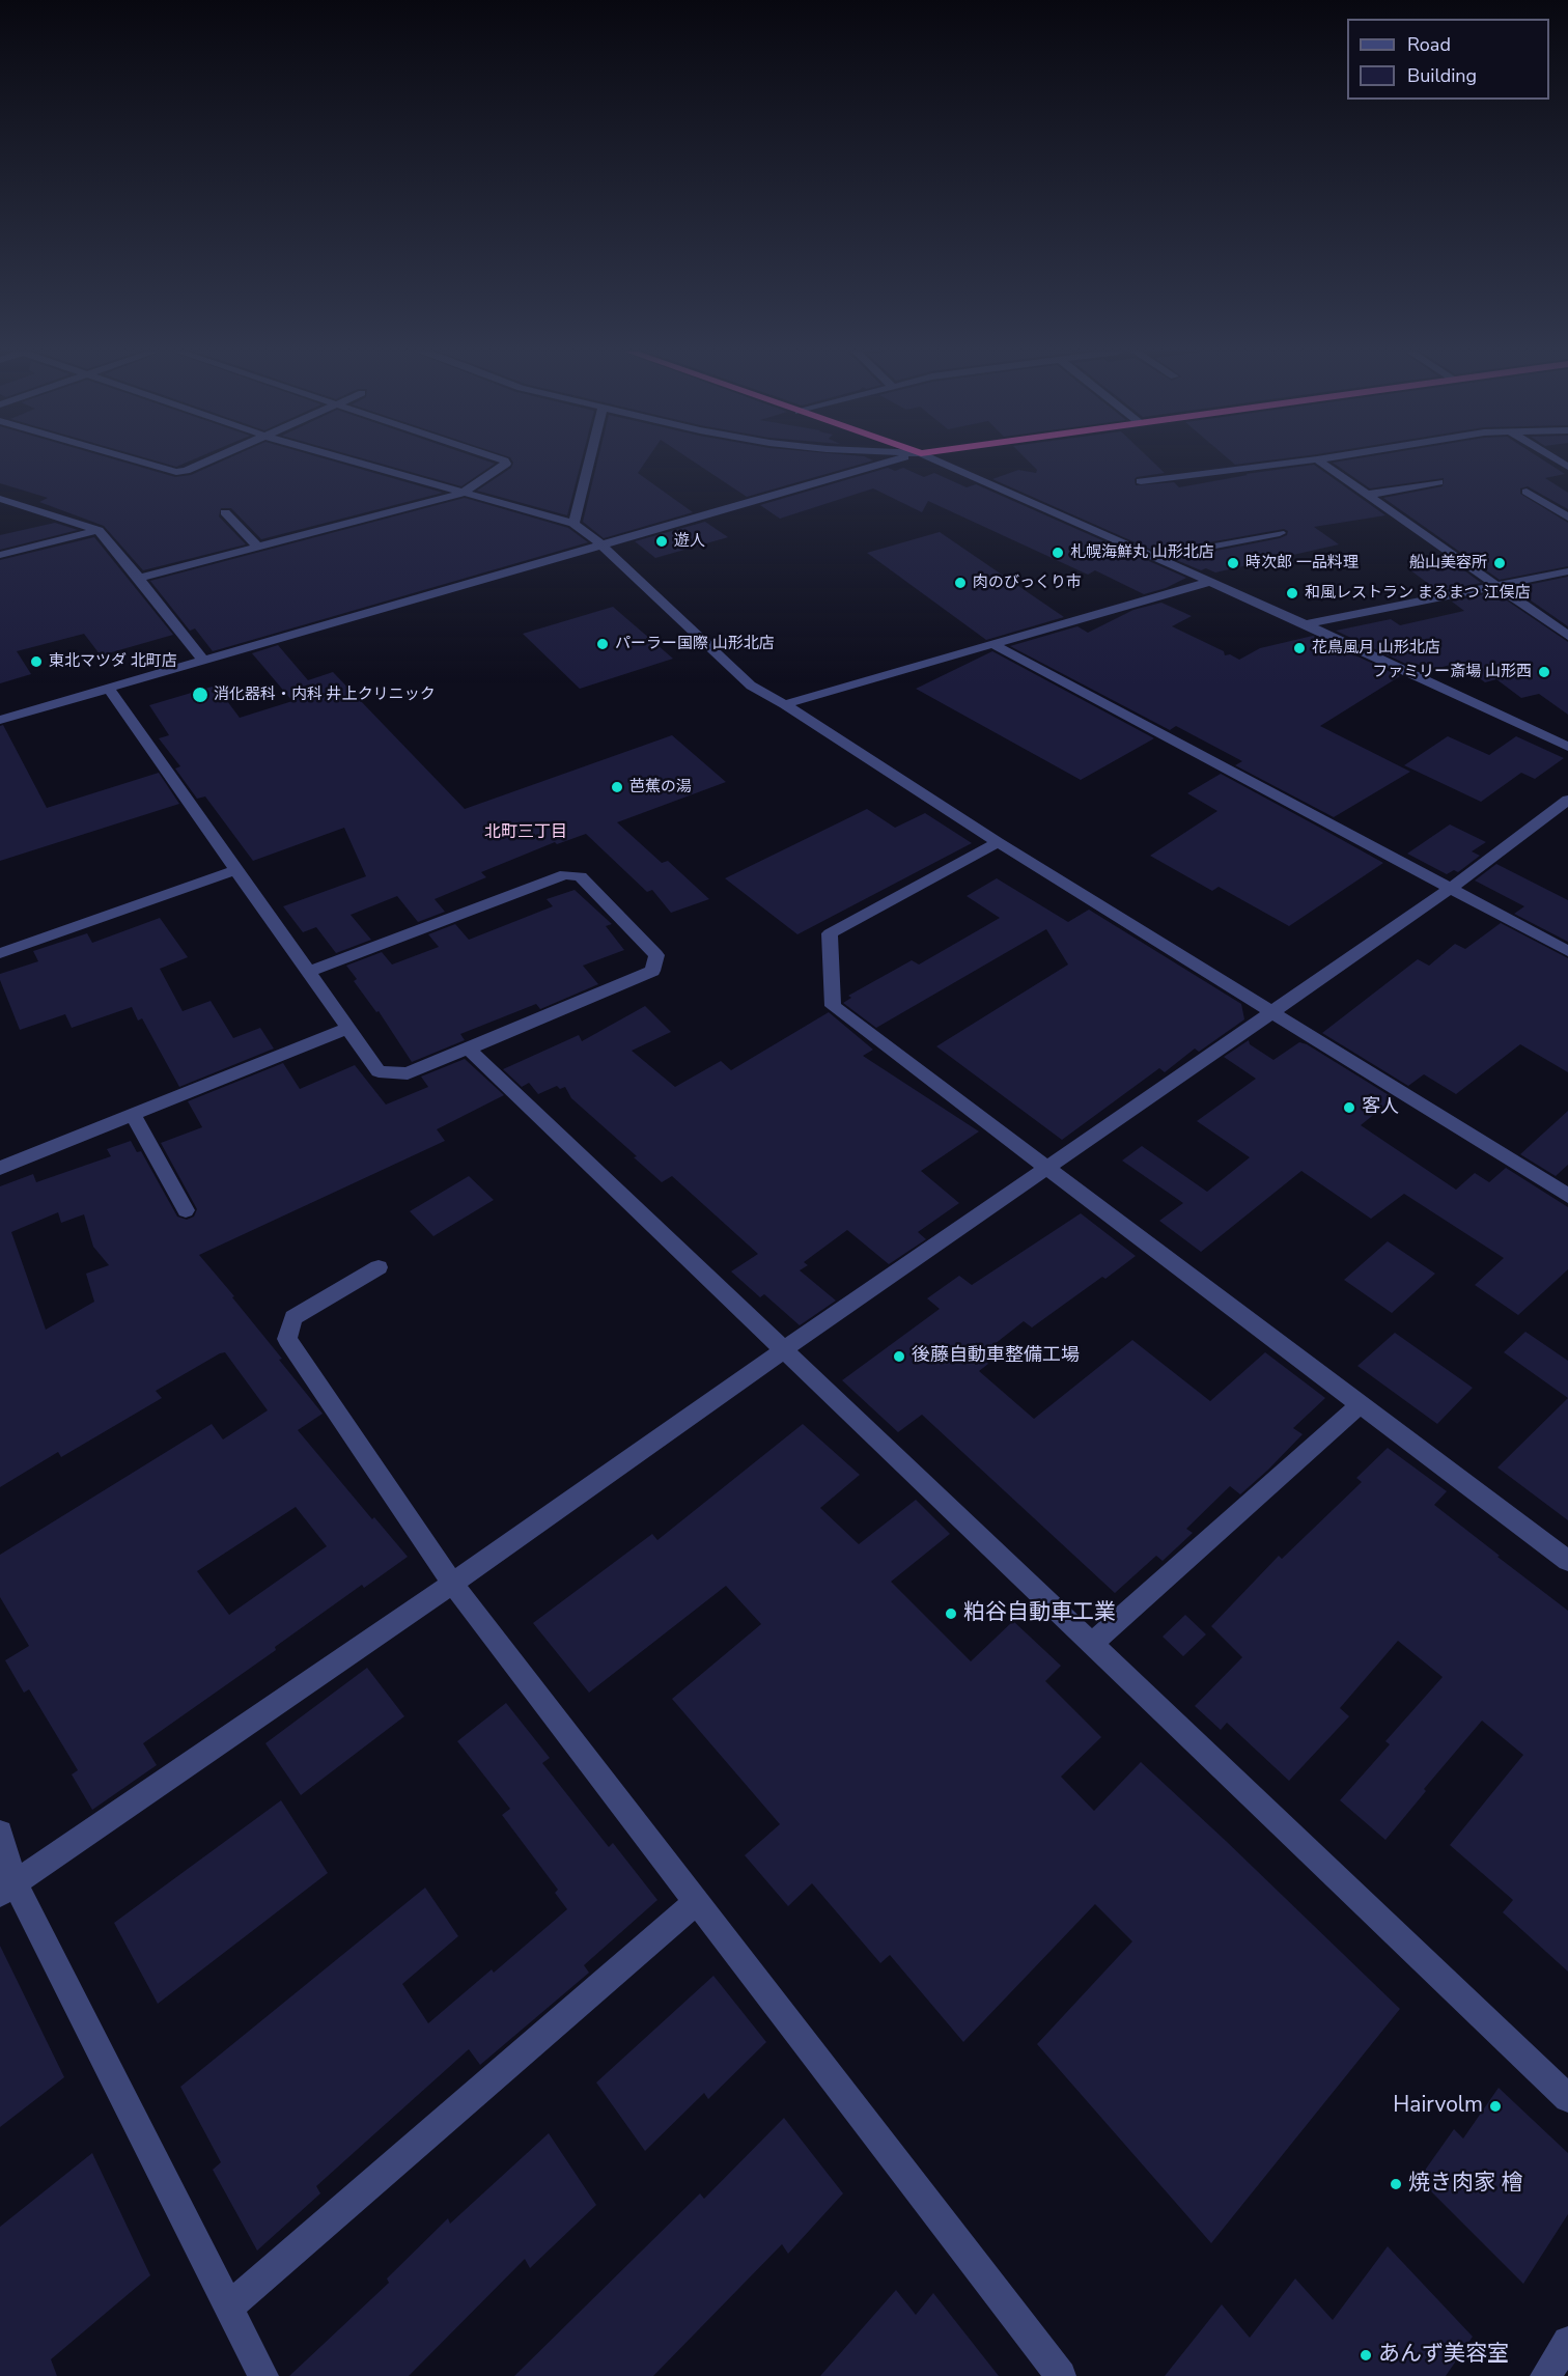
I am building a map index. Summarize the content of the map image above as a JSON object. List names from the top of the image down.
{
  "districts": ["北町三丁目"],
  "places": [
    "遊人",
    "札幌海鮮丸 山形北店",
    "時次郎 一品料理",
    "船山美容所",
    "肉のびっくり市",
    "和風レストラン まるまつ 江俣店",
    "パーラー国際 山形北店",
    "花鳥風月 山形北店",
    "東北マツダ 北町店",
    "ファミリー斎場 山形西",
    "消化器科・内科 井上クリニック",
    "芭蕉の湯",
    "客人",
    "後藤自動車整備工場",
    "粕谷自動車工業",
    "Hairvolm",
    "焼き肉家 檜",
    "あんず美容室"
  ],
  "legend": ["Road", "Building"]
}
